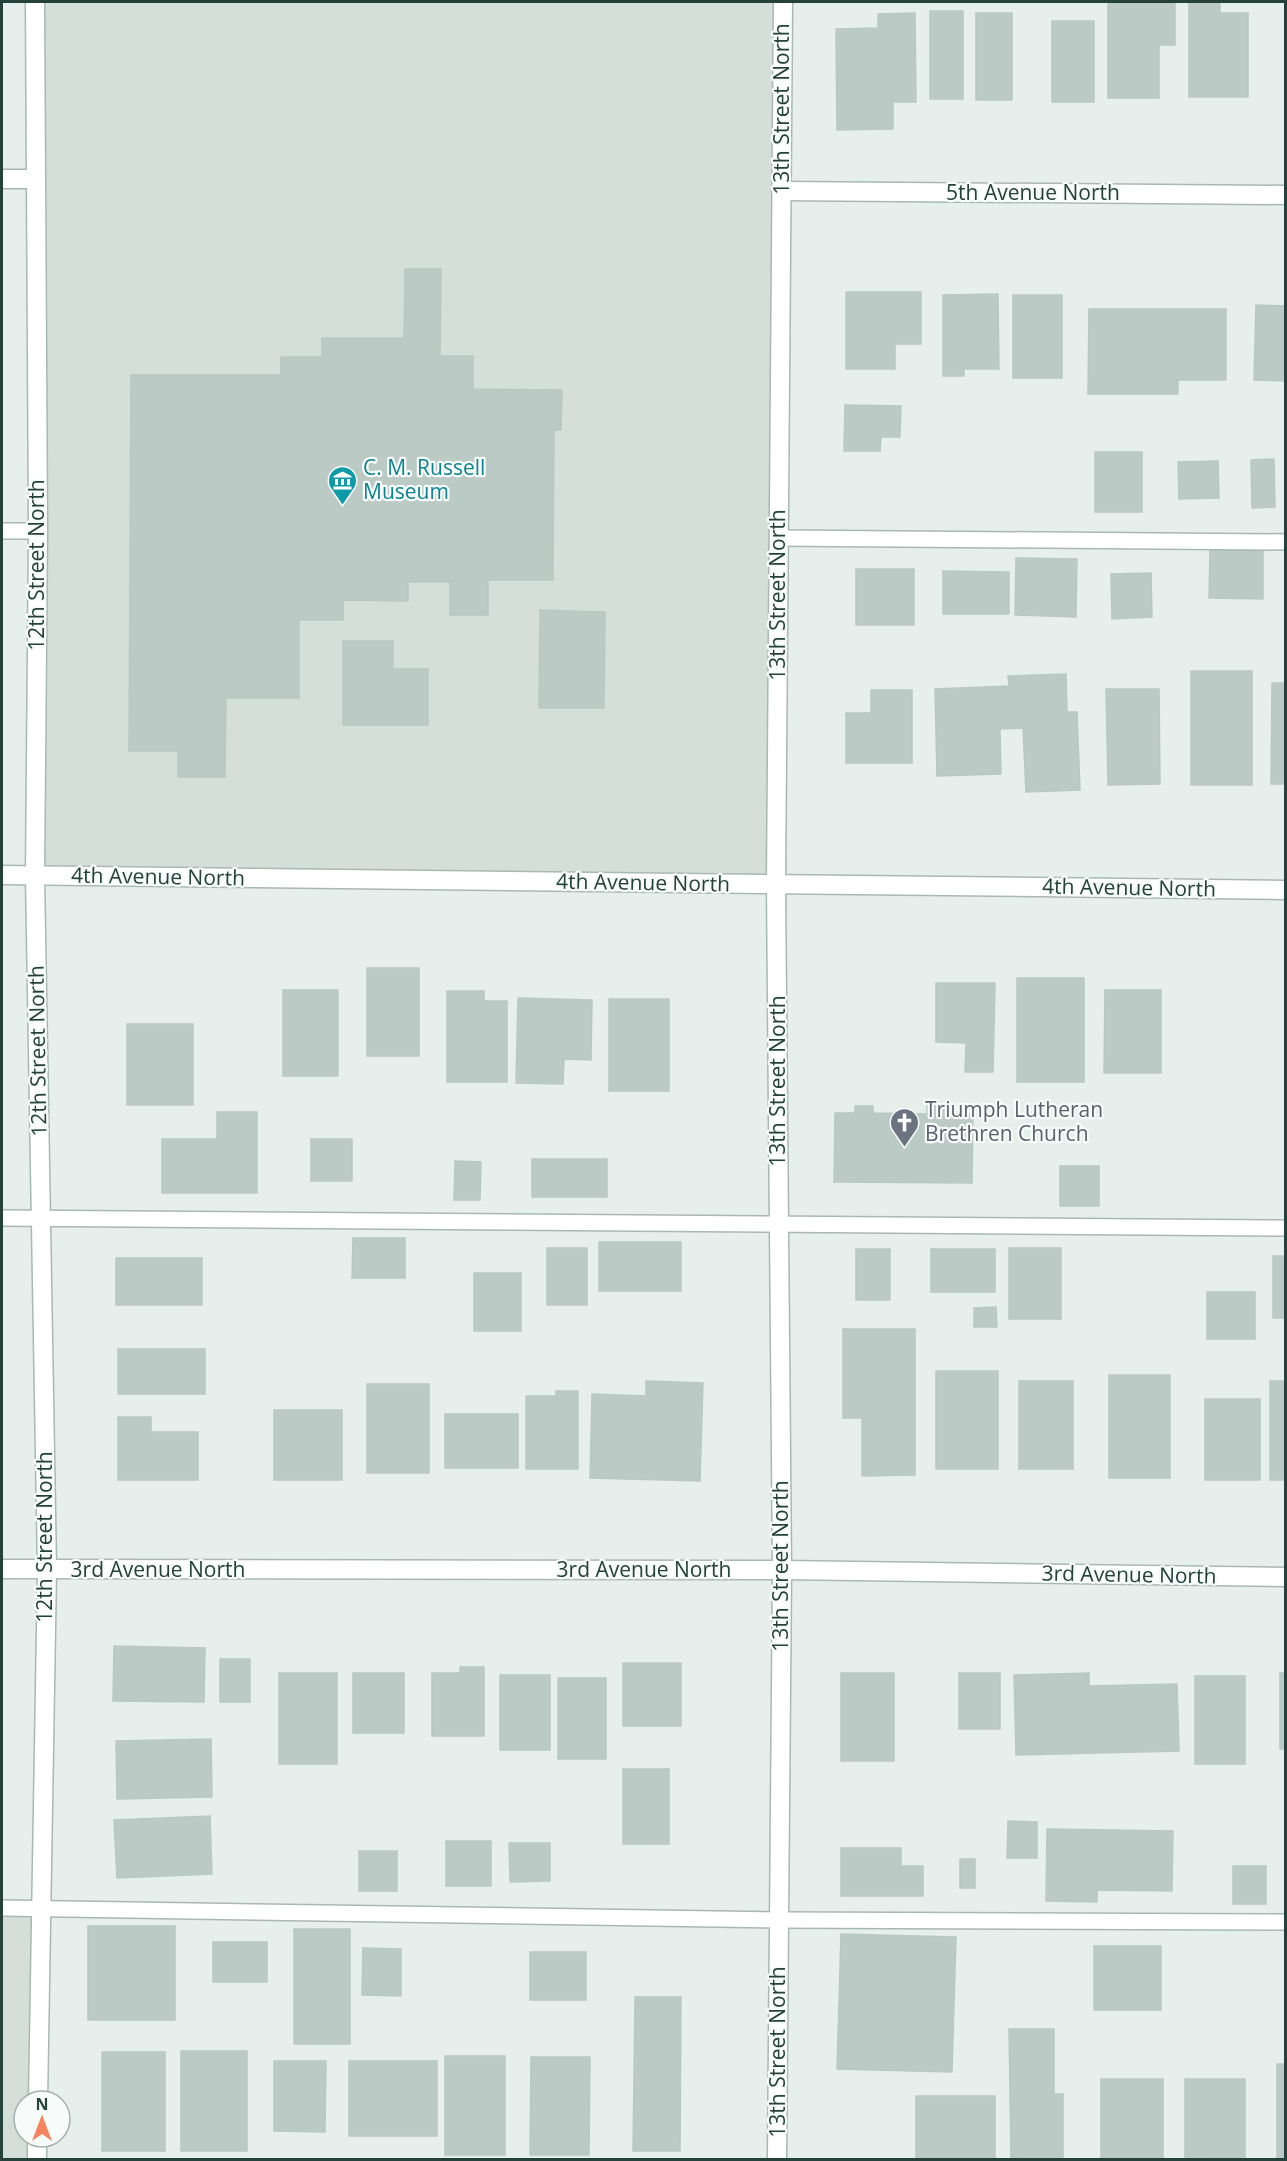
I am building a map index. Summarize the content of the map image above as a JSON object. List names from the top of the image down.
{
  "streets": {
    "street": [
      "13th Street North",
      "5th Avenue North",
      "12th Street North",
      "4th Avenue North",
      "3rd Avenue North"
    ]
  },
  "crossings": [
    ["13th Street North", "5th Avenue North"],
    ["13th Street North", "4th Avenue North"],
    ["13th Street North", "3rd Avenue North"],
    ["12th Street North", "4th Avenue North"],
    ["12th Street North", "3rd Avenue North"]
  ],
  "places": {
    "museum": ["C. M. Russell Museum"],
    "church": ["Triumph Lutheran Brethren Church"]
  },
  "north": "top"
}
